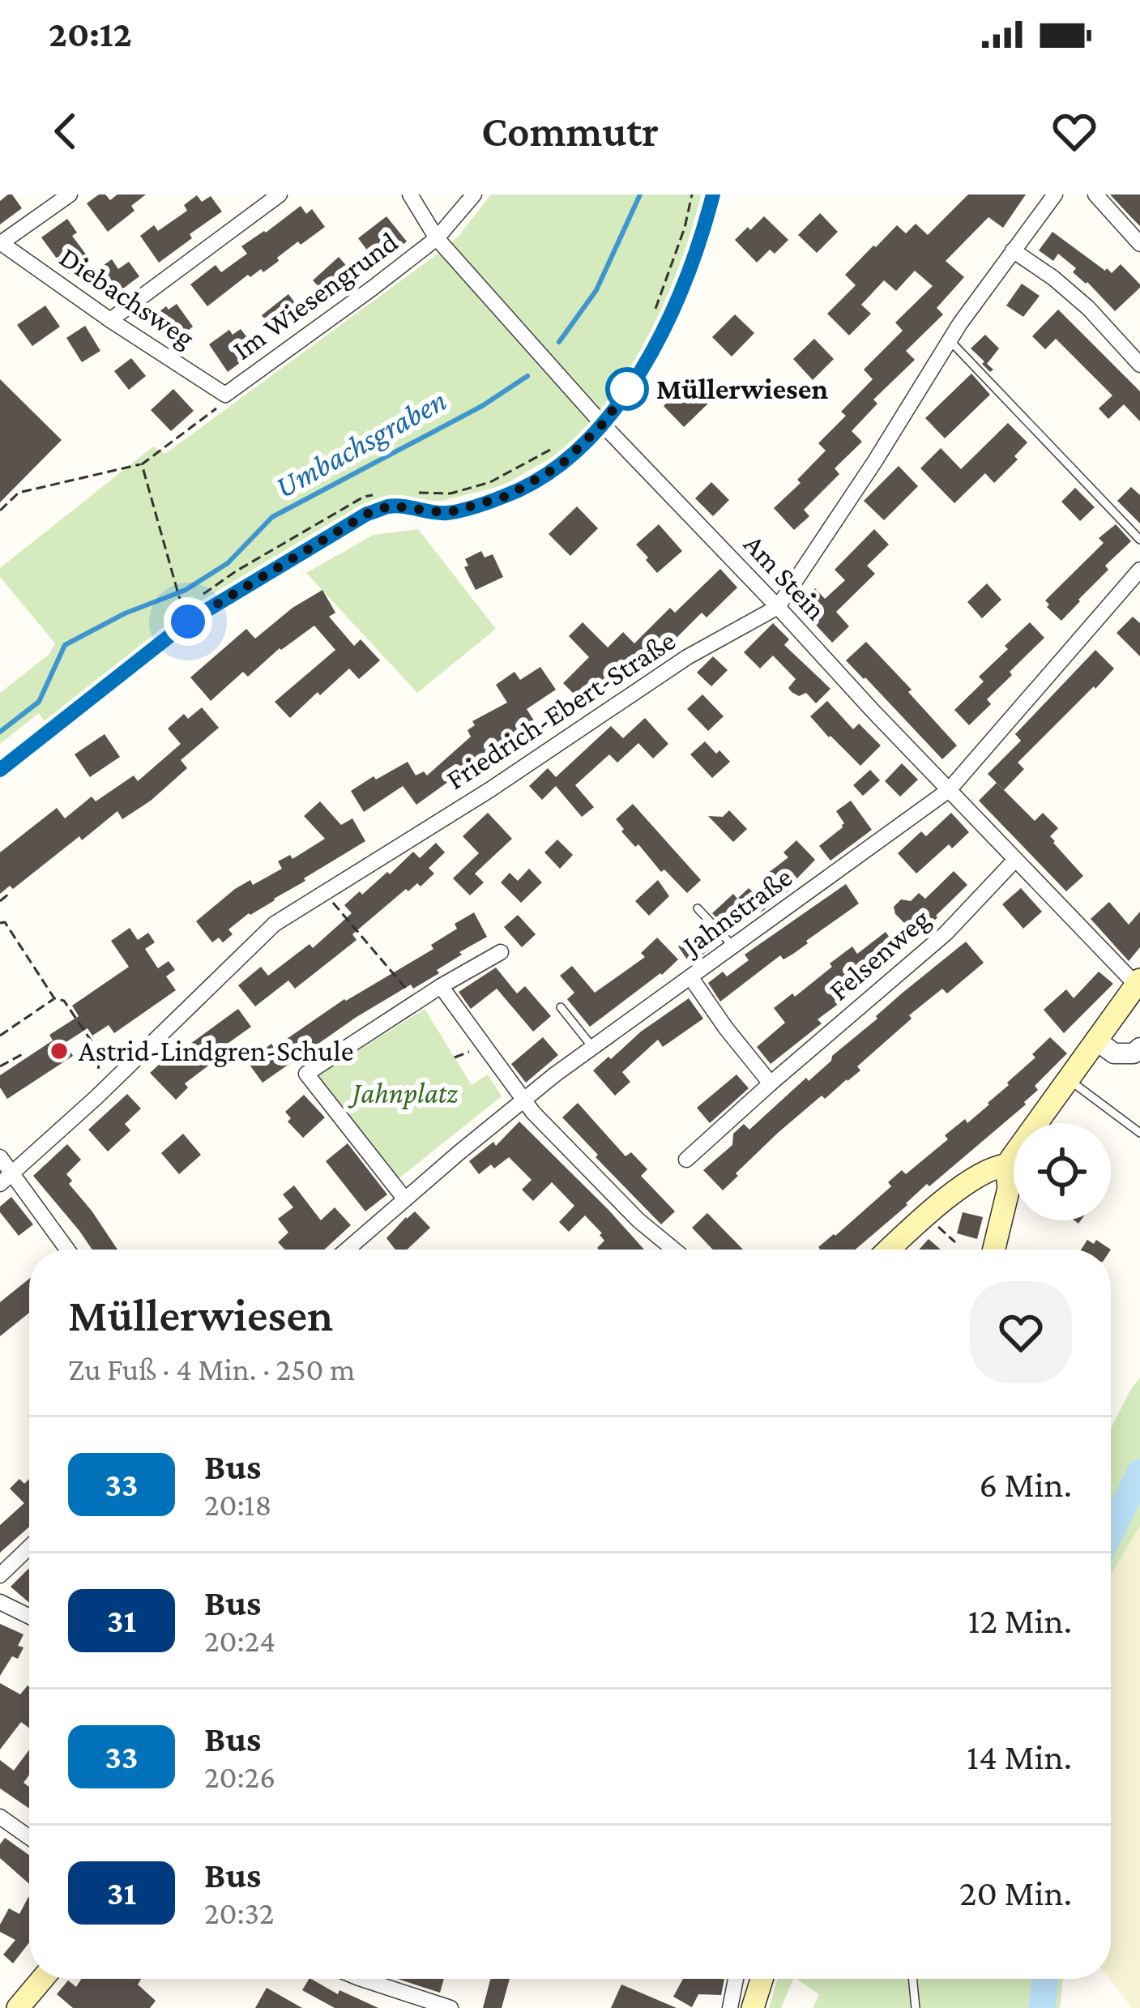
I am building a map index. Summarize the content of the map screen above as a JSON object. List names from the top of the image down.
{
  "streets": {
    "street": [
      "Im Wiesengrund",
      "Diebachsweg",
      "Am Stein",
      "Friedrich-Ebert-Straße",
      "Jahnstraße",
      "Felsenweg"
    ]
  },
  "crossings": [
    ["Im Wiesengrund", "Diebachsweg"],
    ["Im Wiesengrund", "Am Stein"],
    ["Am Stein", "Friedrich-Ebert-Straße"],
    ["Am Stein", "Jahnstraße"],
    ["Am Stein", "Felsenweg"]
  ],
  "water": ["Umbachsgraben"],
  "parks": ["Jahnplatz"],
  "places": ["Müllerwiesen", "Astrid-Lindgren-Schule"],
  "lines": ["bus line 33"],
  "page": {
    "status": "20:12",
    "header": "Commutr",
    "heading": ["Müllerwiesen", "Zu Fuß · 4 Min. · 250 m"],
    "list": [
      {
        "mark": "33",
        "name": "Bus",
        "note": "20:18",
        "value": "6 Min."
      },
      {
        "mark": "31",
        "name": "Bus",
        "note": "20:24",
        "value": "12 Min."
      },
      {
        "mark": "33",
        "name": "Bus",
        "note": "20:26",
        "value": "14 Min."
      },
      {
        "mark": "31",
        "name": "Bus",
        "note": "20:32",
        "value": "20 Min."
      }
    ]
  }
}
